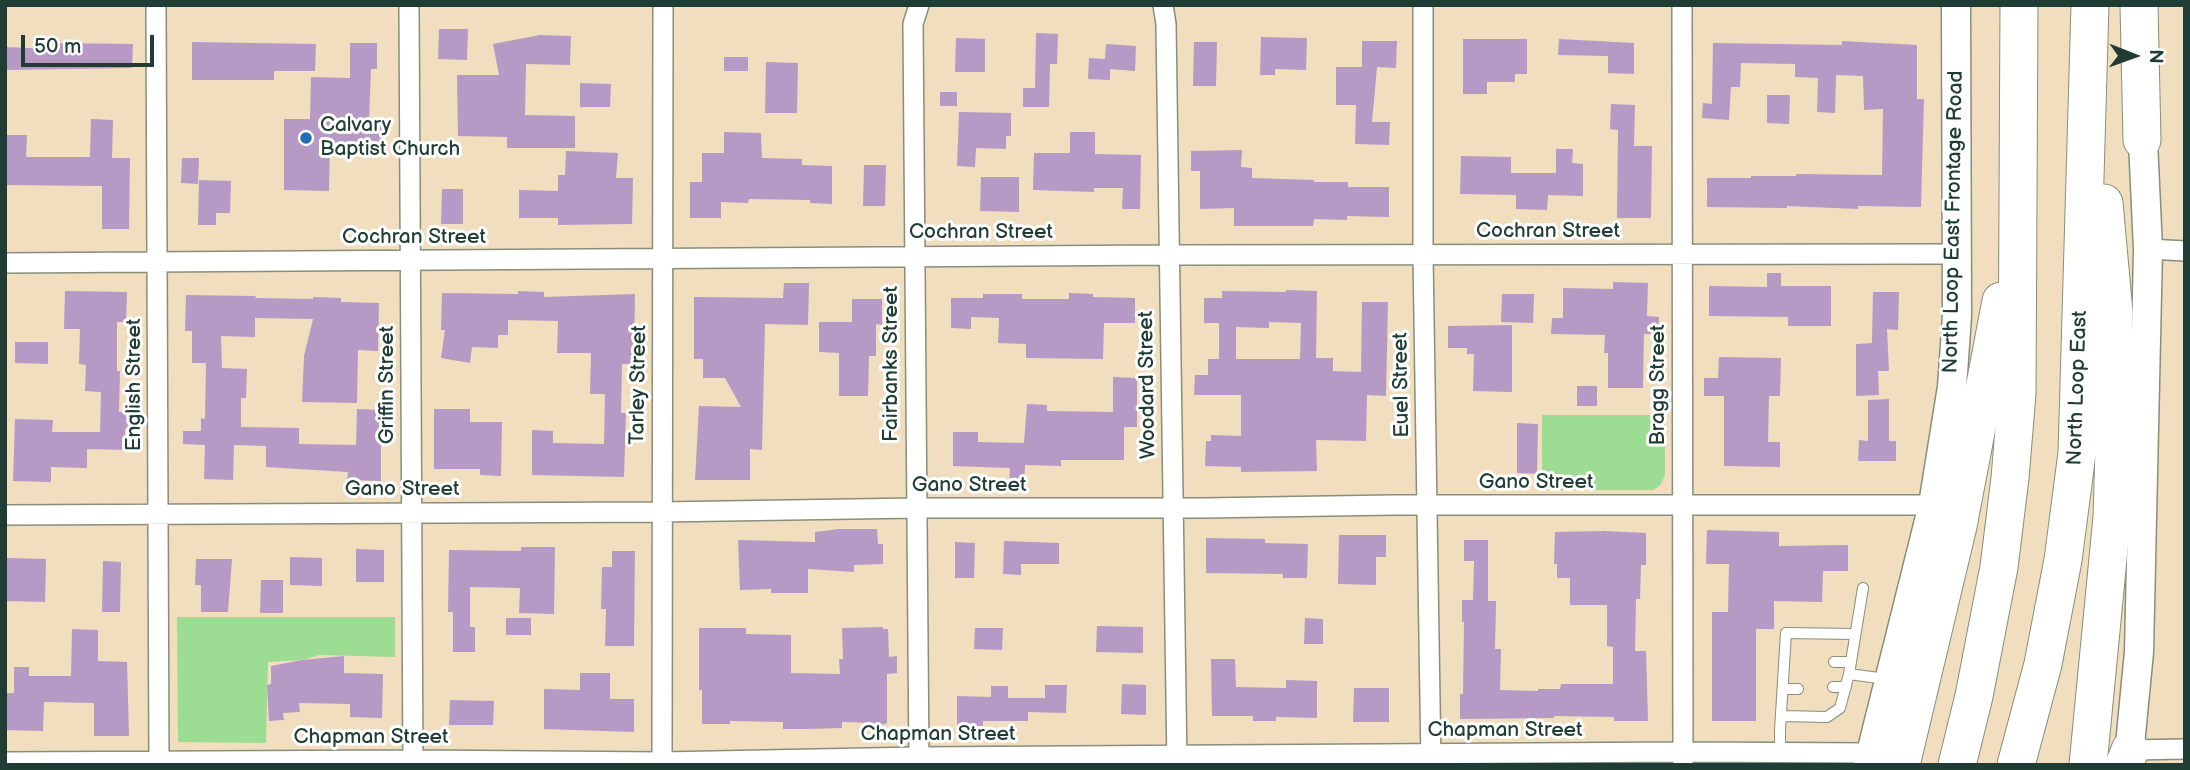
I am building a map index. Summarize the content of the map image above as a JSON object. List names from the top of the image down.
{
  "streets": {
    "highway": ["North Loop East"],
    "main road": ["North Loop East Frontage Road"],
    "street": [
      "Cochran Street",
      "Fairbanks Street",
      "English Street",
      "Griffin Street",
      "Tarley Street",
      "Woodard Street",
      "Euel Street",
      "Bragg Street",
      "Gano Street",
      "Chapman Street"
    ]
  },
  "crossings": [
    ["North Loop East Frontage Road", "Cochran Street"],
    ["North Loop East Frontage Road", "Gano Street"],
    ["North Loop East Frontage Road", "Chapman Street"],
    ["Cochran Street", "Fairbanks Street"],
    ["Cochran Street", "English Street"],
    ["Cochran Street", "Griffin Street"],
    ["Cochran Street", "Tarley Street"],
    ["Cochran Street", "Woodard Street"],
    ["Cochran Street", "Euel Street"],
    ["Cochran Street", "Bragg Street"],
    ["Fairbanks Street", "Gano Street"],
    ["Fairbanks Street", "Chapman Street"],
    ["English Street", "Gano Street"],
    ["English Street", "Chapman Street"],
    ["Griffin Street", "Gano Street"],
    ["Griffin Street", "Chapman Street"],
    ["Tarley Street", "Gano Street"],
    ["Tarley Street", "Chapman Street"],
    ["Woodard Street", "Gano Street"],
    ["Woodard Street", "Chapman Street"],
    ["Euel Street", "Gano Street"],
    ["Euel Street", "Chapman Street"],
    ["Bragg Street", "Gano Street"],
    ["Bragg Street", "Chapman Street"]
  ],
  "places": ["Calvary Baptist Church"],
  "scale_bar": "50 m",
  "north": "right"
}
